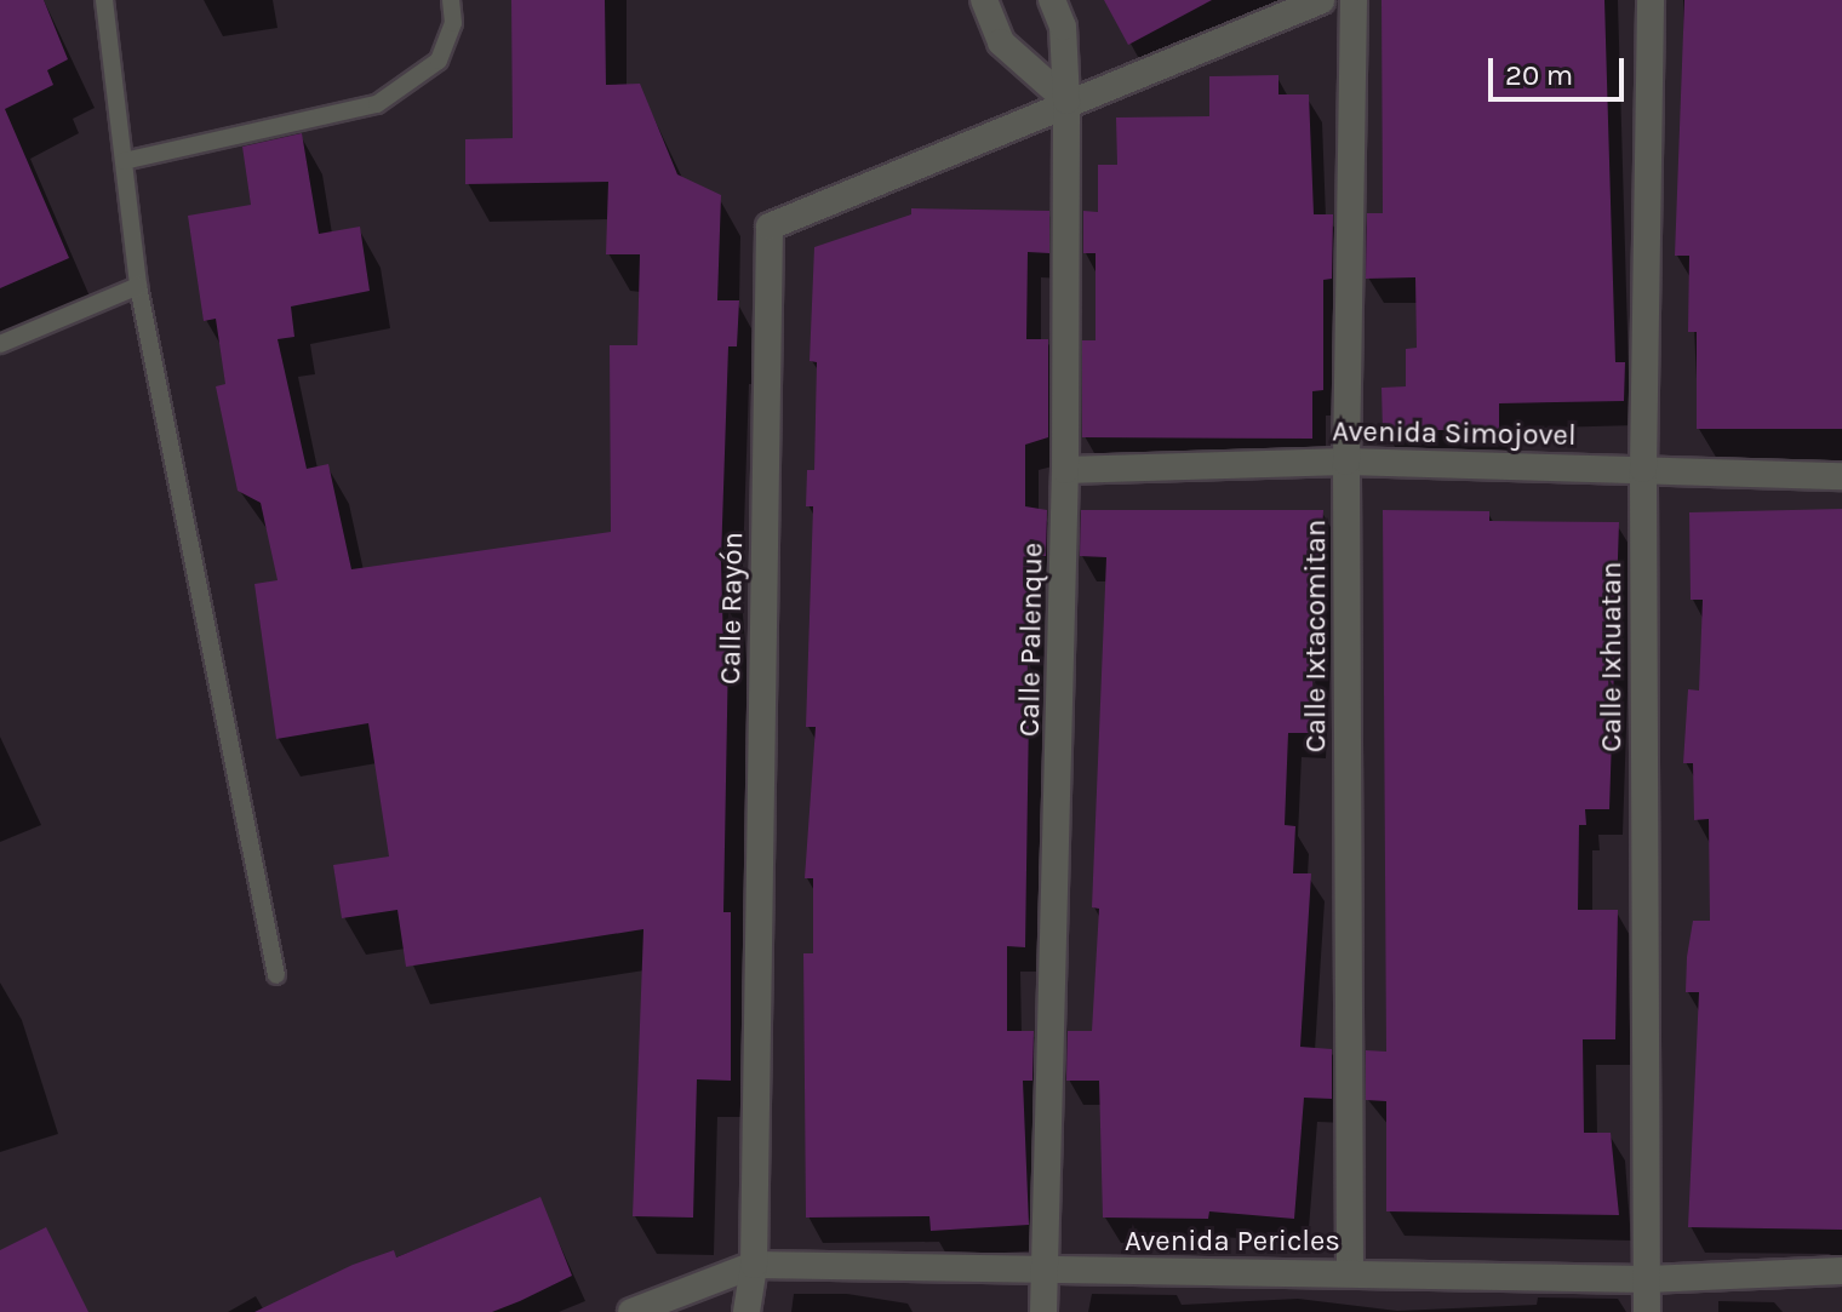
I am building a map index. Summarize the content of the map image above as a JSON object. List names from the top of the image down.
{
  "streets": {
    "street": [
      "Avenida Simojovel",
      "Calle Rayón",
      "Calle Ixtacomitan",
      "Calle Palenque",
      "Calle Ixhuatan",
      "Avenida Pericles"
    ]
  },
  "crossings": [
    ["Avenida Simojovel", "Calle Ixtacomitan"],
    ["Avenida Simojovel", "Calle Palenque"],
    ["Avenida Simojovel", "Calle Ixhuatan"],
    ["Calle Rayón", "Calle Palenque"],
    ["Calle Rayón", "Avenida Pericles"],
    ["Calle Ixtacomitan", "Avenida Pericles"],
    ["Calle Palenque", "Avenida Pericles"],
    ["Calle Ixhuatan", "Avenida Pericles"]
  ],
  "scale_bar": "20 m"
}
